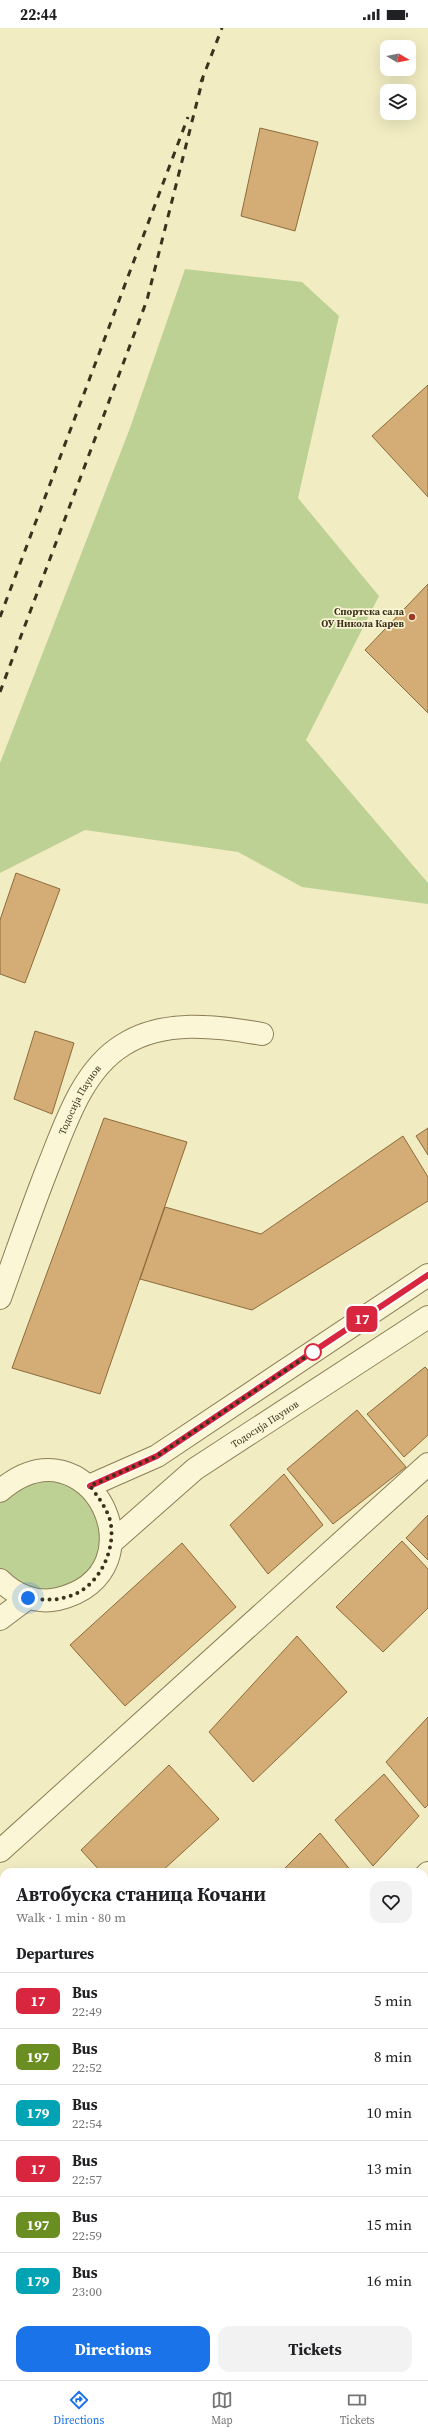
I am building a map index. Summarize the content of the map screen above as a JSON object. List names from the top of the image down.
{
  "streets": {
    "street": ["Тодосија Паунов"]
  },
  "places": ["Спортска сала ОУ Никола Карев"],
  "lines": ["bus line 17"],
  "north": "right",
  "page": {
    "status": "22:44",
    "on_map": "17",
    "heading": [
      ["Автобуска станица Кочани", "Walk · 1 min · 80 m"],
      "Departures"
    ],
    "list": [
      {
        "mark": "17",
        "name": "Bus",
        "note": "22:49",
        "value": "5 min"
      },
      {
        "mark": "197",
        "name": "Bus",
        "note": "22:52",
        "value": "8 min"
      },
      {
        "mark": "179",
        "name": "Bus",
        "note": "22:54",
        "value": "10 min"
      },
      {
        "mark": "17",
        "name": "Bus",
        "note": "22:57",
        "value": "13 min"
      },
      {
        "mark": "197",
        "name": "Bus",
        "note": "22:59",
        "value": "15 min"
      },
      {
        "mark": "179",
        "name": "Bus",
        "note": "23:00",
        "value": "16 min"
      }
    ],
    "buttons": ["Directions", "Tickets"],
    "tabs": ["Directions", "Map", "Tickets"]
  }
}
